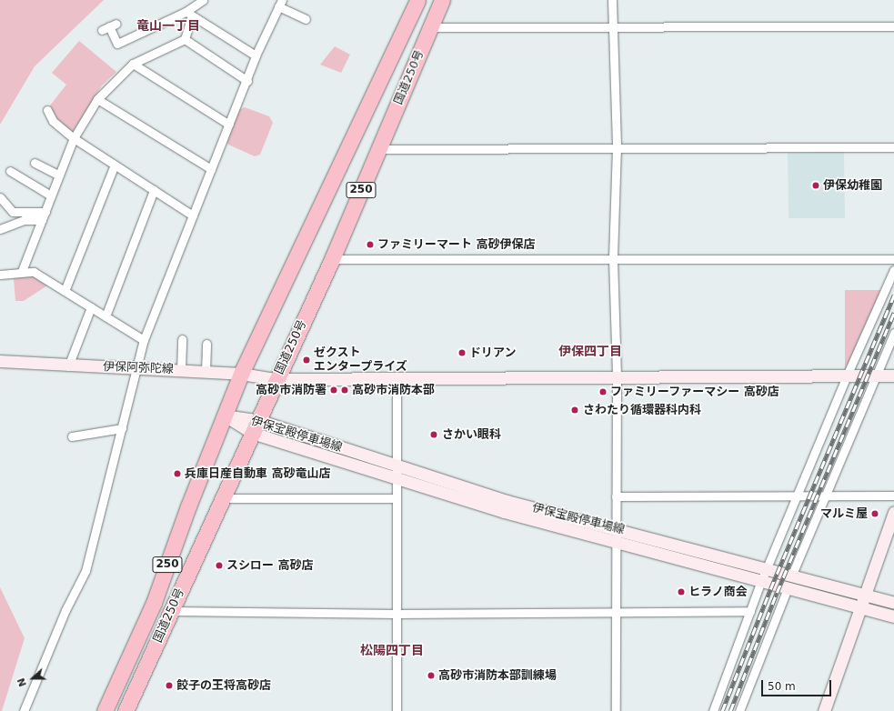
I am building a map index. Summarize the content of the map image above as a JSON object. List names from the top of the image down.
{
  "streets": {
    "highway": ["国道250号", "250"],
    "main road": ["伊保阿弥陀線", "伊保宝殿停車場線"]
  },
  "crossings": [
    ["国道250号", "伊保阿弥陀線"],
    ["国道250号", "伊保宝殿停車場線"]
  ],
  "districts": ["竜山一丁目", "伊保四丁目", "松陽四丁目"],
  "places": [
    "伊保幼稚園",
    "ファミリーマート 高砂伊保店",
    "ドリアン",
    "ゼクスト エンタープライズ",
    "高砂市消防署",
    "高砂市消防本部",
    "ファミリーファーマシー 高砂店",
    "さわたり循環器科内科",
    "さかい眼科",
    "兵庫日産自動車 高砂竜山店",
    "マルミ屋",
    "スシロー 高砂店",
    "ヒラノ商会",
    "高砂市消防本部訓練場",
    "餃子の王将高砂店"
  ],
  "scale_bar": "50 m",
  "north": "left"
}
